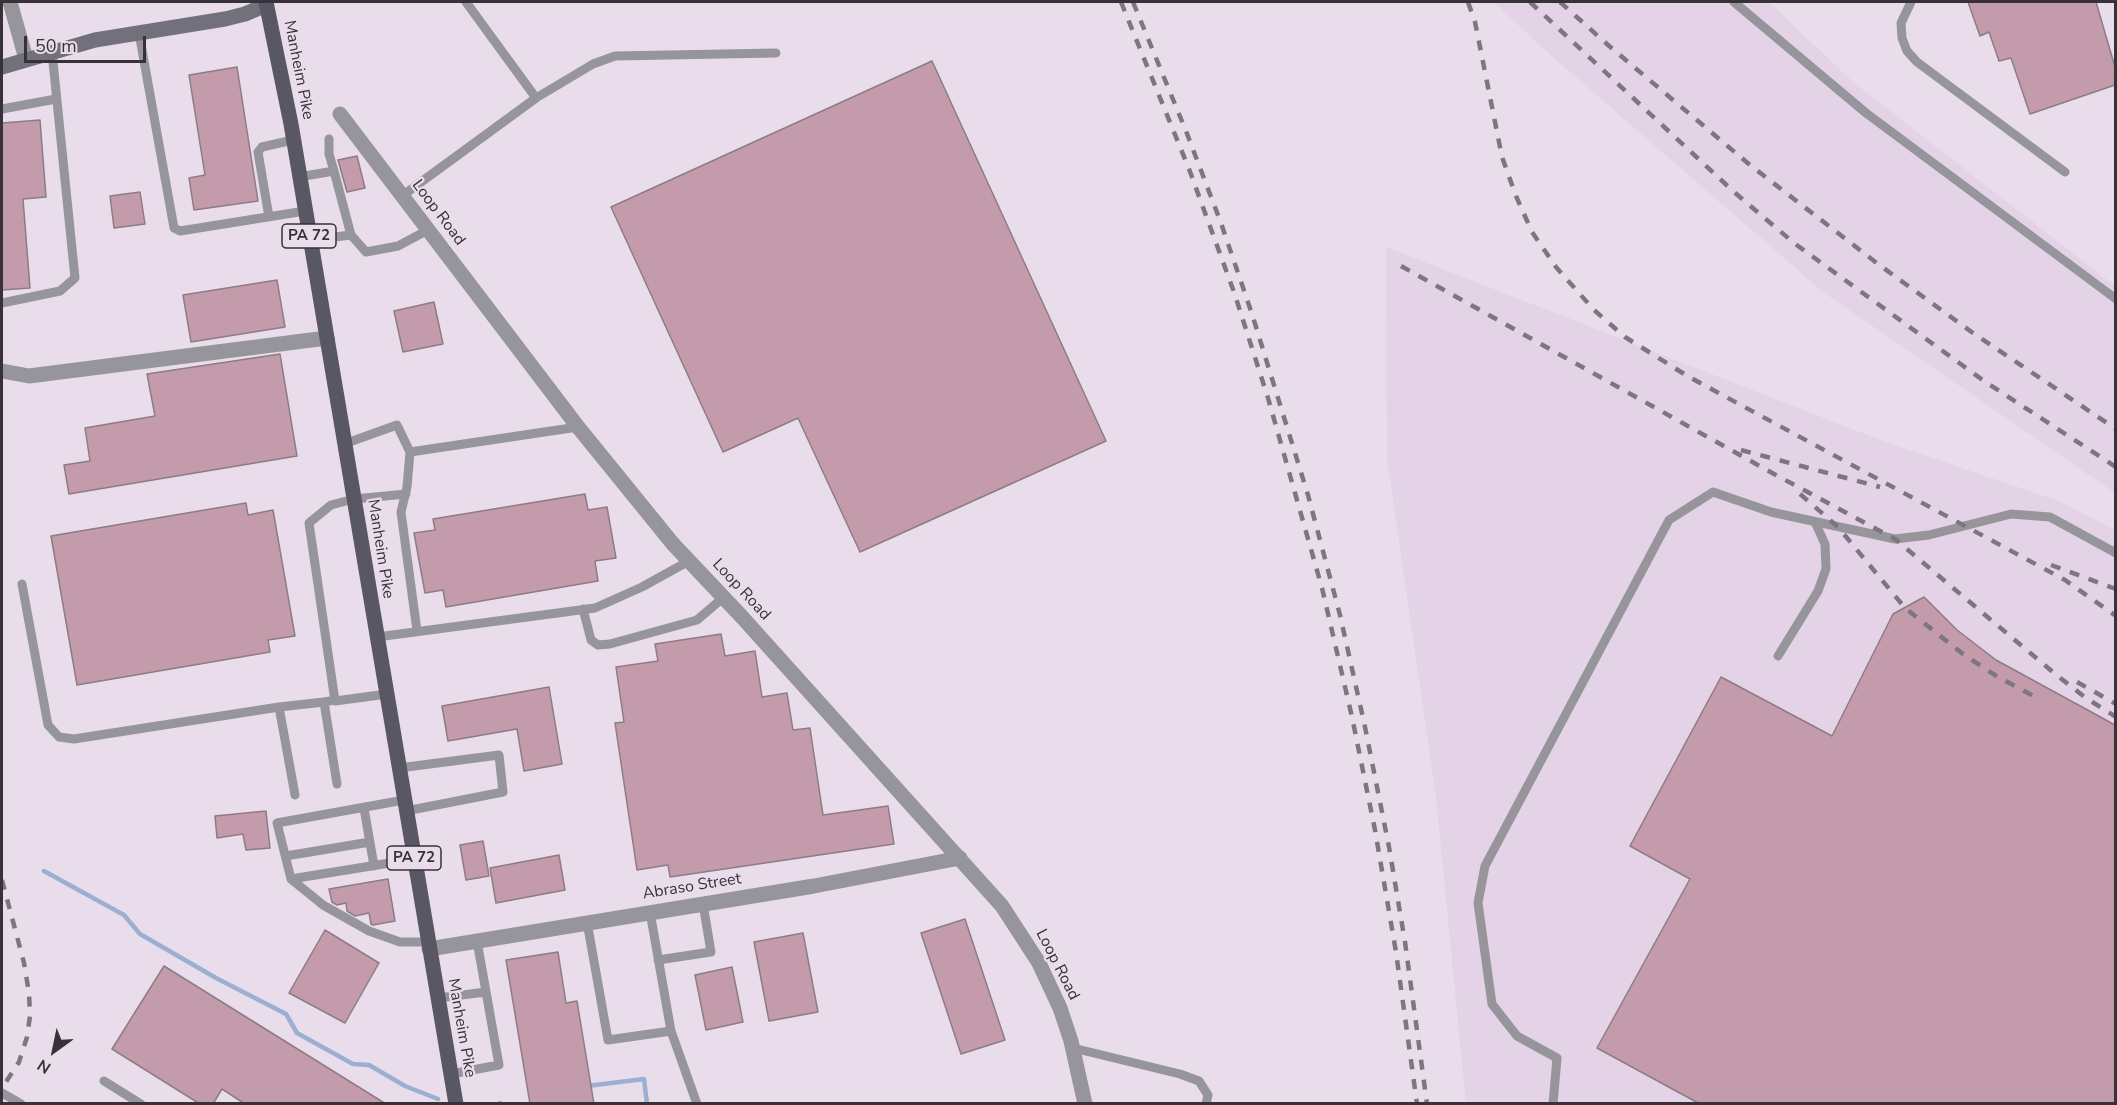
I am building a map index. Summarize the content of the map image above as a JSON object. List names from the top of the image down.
{
  "streets": {
    "main road": ["Manheim Pike", "PA 72"],
    "street": ["Loop Road", "Abraso Street"]
  },
  "crossings": [
    ["Manheim Pike", "Abraso Street"],
    ["Loop Road", "Abraso Street"]
  ],
  "scale_bar": "50 m",
  "north": "bottom left"
}
